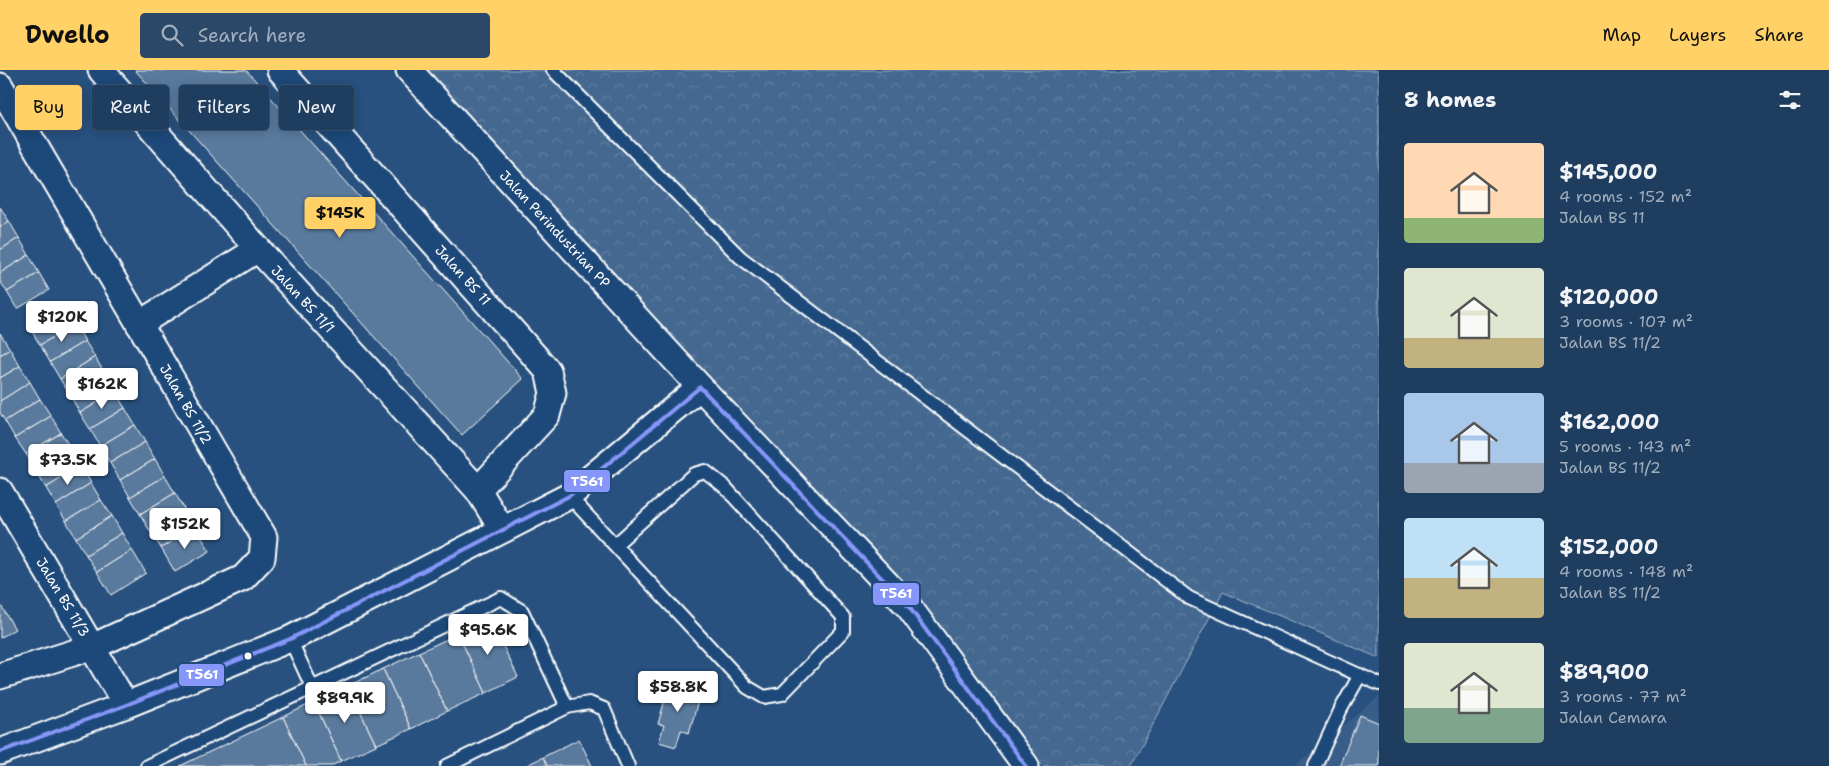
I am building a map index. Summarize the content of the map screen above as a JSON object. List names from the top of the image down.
{
  "streets": {
    "street": [
      "Jalan Perindustrian PP",
      "Jalan BS 11",
      "Jalan BS 11/1",
      "Jalan BS 11/2",
      "Jalan BS 11/3"
    ]
  },
  "crossings": [
    ["Jalan BS 11", "Jalan BS 11/1"],
    ["Jalan BS 11/2", "Jalan BS 11/3"]
  ],
  "lines": ["transit line T561"],
  "page": {
    "header": "Dwello",
    "search": "Search here",
    "nav": ["Map", "Layers", "Share"],
    "heading": "8 homes",
    "chip": [
      "Buy",
      "Rent",
      "Filters",
      "New"
    ],
    "list": [
      {
        "name": "$145,000",
        "note": "4 rooms · 152 m² · Jalan BS 11"
      },
      {
        "name": "$120,000",
        "note": "3 rooms · 107 m² · Jalan BS 11/2"
      },
      {
        "name": "$162,000",
        "note": "5 rooms · 143 m² · Jalan BS 11/2"
      },
      {
        "name": "$152,000",
        "note": "4 rooms · 148 m² · Jalan BS 11/2"
      },
      {
        "name": "$89,900",
        "note": "3 rooms · 77 m² · Jalan Cemara"
      }
    ],
    "price": [
      "$145K",
      "$120K",
      "$162K",
      "$73.5K",
      "$152K",
      "$95.6K",
      "$58.8K",
      "$89.9K"
    ]
  }
}
